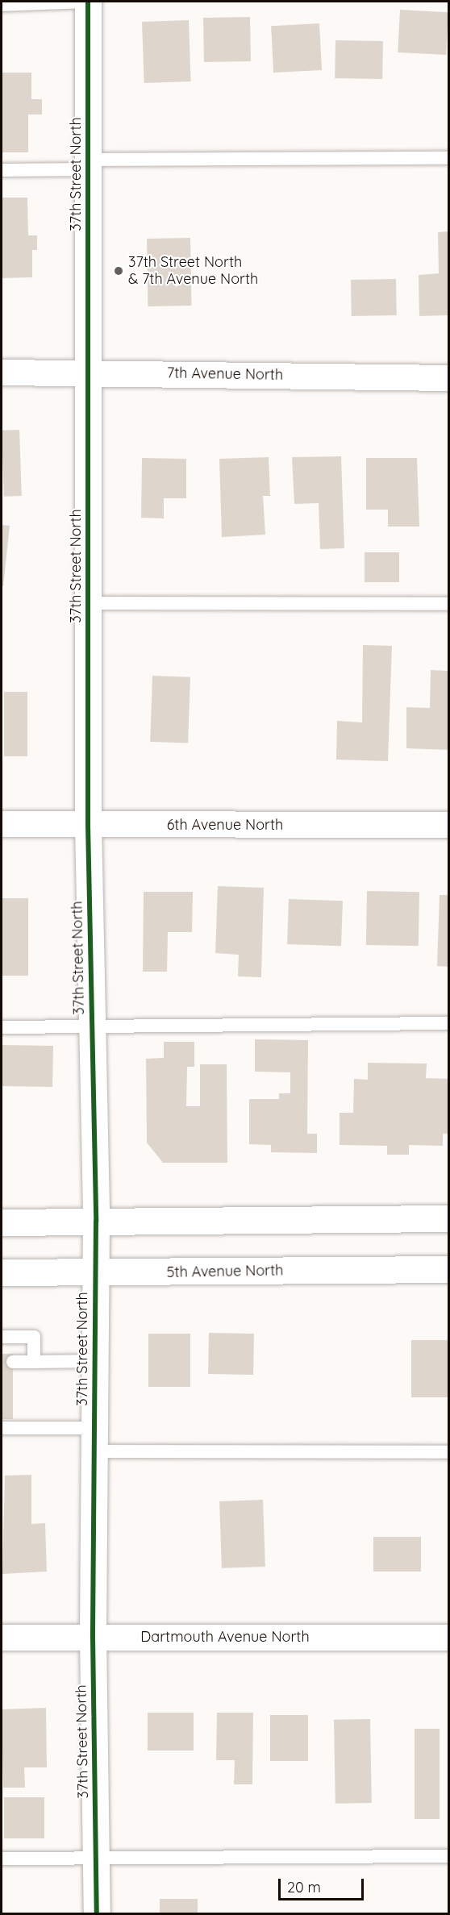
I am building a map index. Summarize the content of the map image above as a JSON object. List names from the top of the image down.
{
  "streets": {
    "street": [
      "37th Street North",
      "7th Avenue North",
      "6th Avenue North",
      "5th Avenue North",
      "Dartmouth Avenue North"
    ]
  },
  "crossings": [
    ["37th Street North", "7th Avenue North"],
    ["37th Street North", "6th Avenue North"],
    ["37th Street North", "5th Avenue North"],
    ["37th Street North", "Dartmouth Avenue North"]
  ],
  "places": ["37th Street North & 7th Avenue North"],
  "scale_bar": "20 m"
}
